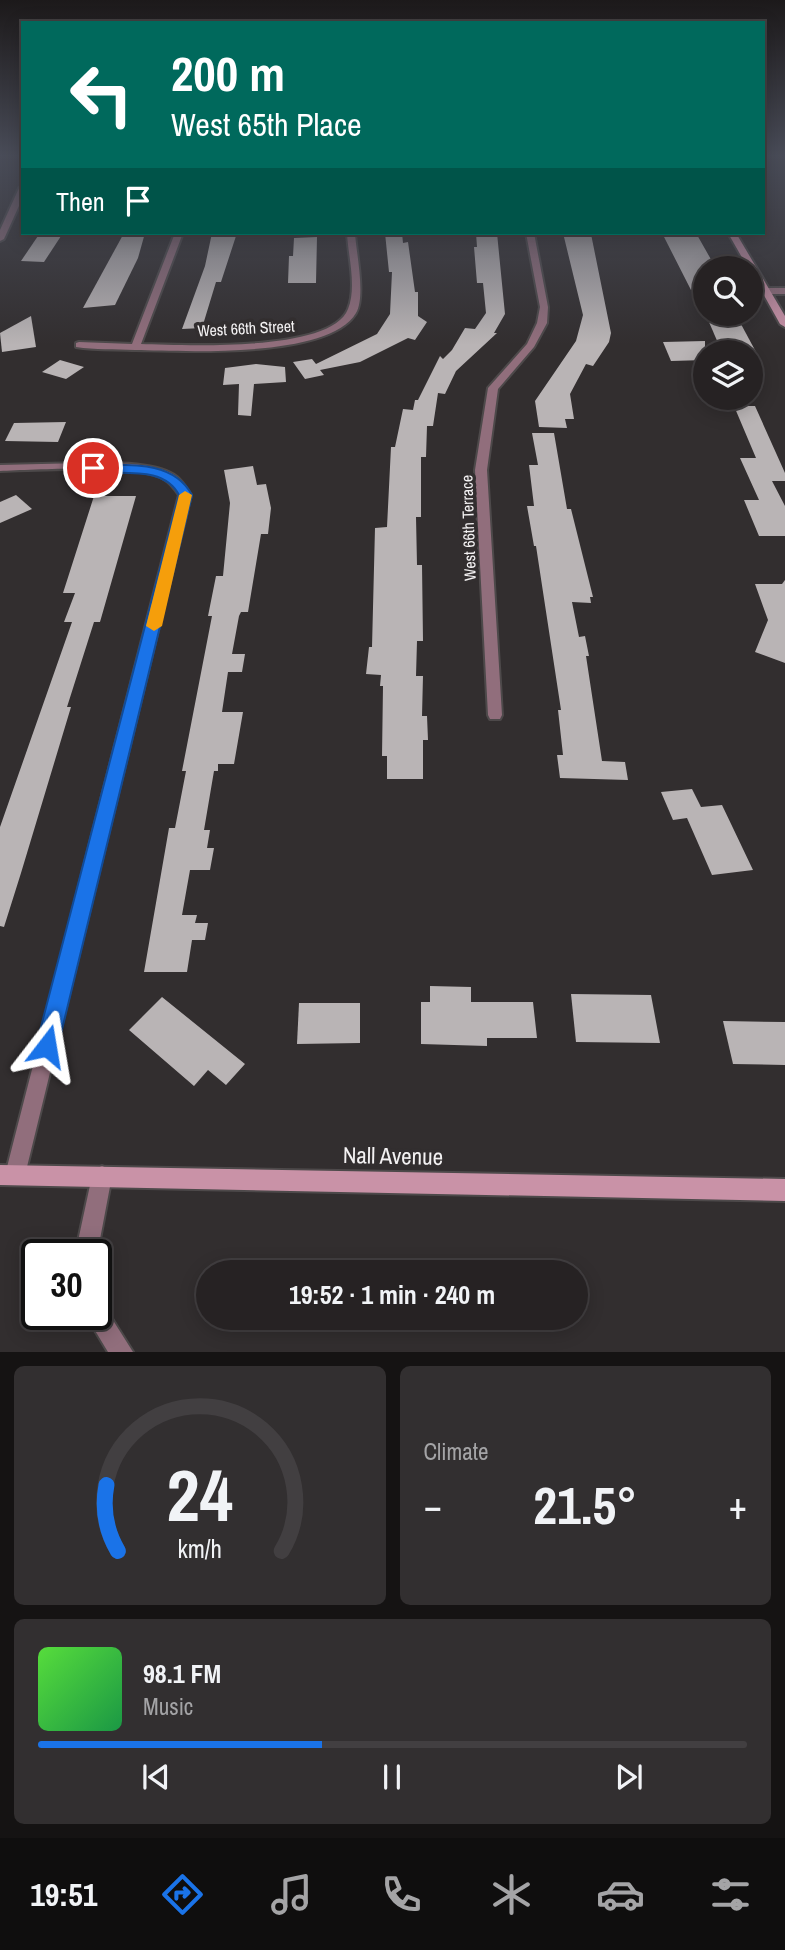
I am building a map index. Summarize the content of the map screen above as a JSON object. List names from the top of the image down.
{
  "streets": {
    "main road": ["Nall Avenue"],
    "street": ["West 66th Street", "West 66th Terrace"]
  },
  "page": {
    "turn": ["200 m", "West 65th Place"],
    "then": "Then",
    "limit": "30",
    "trip": "19:52 · 1 min · 240 m",
    "tile": "Climate",
    "heat": ["−", "21.5°", "+"],
    "song": ["98.1 FM", "Music"],
    "tabs": "19:51",
    "gauge": ["24", "km/h"]
  }
}
